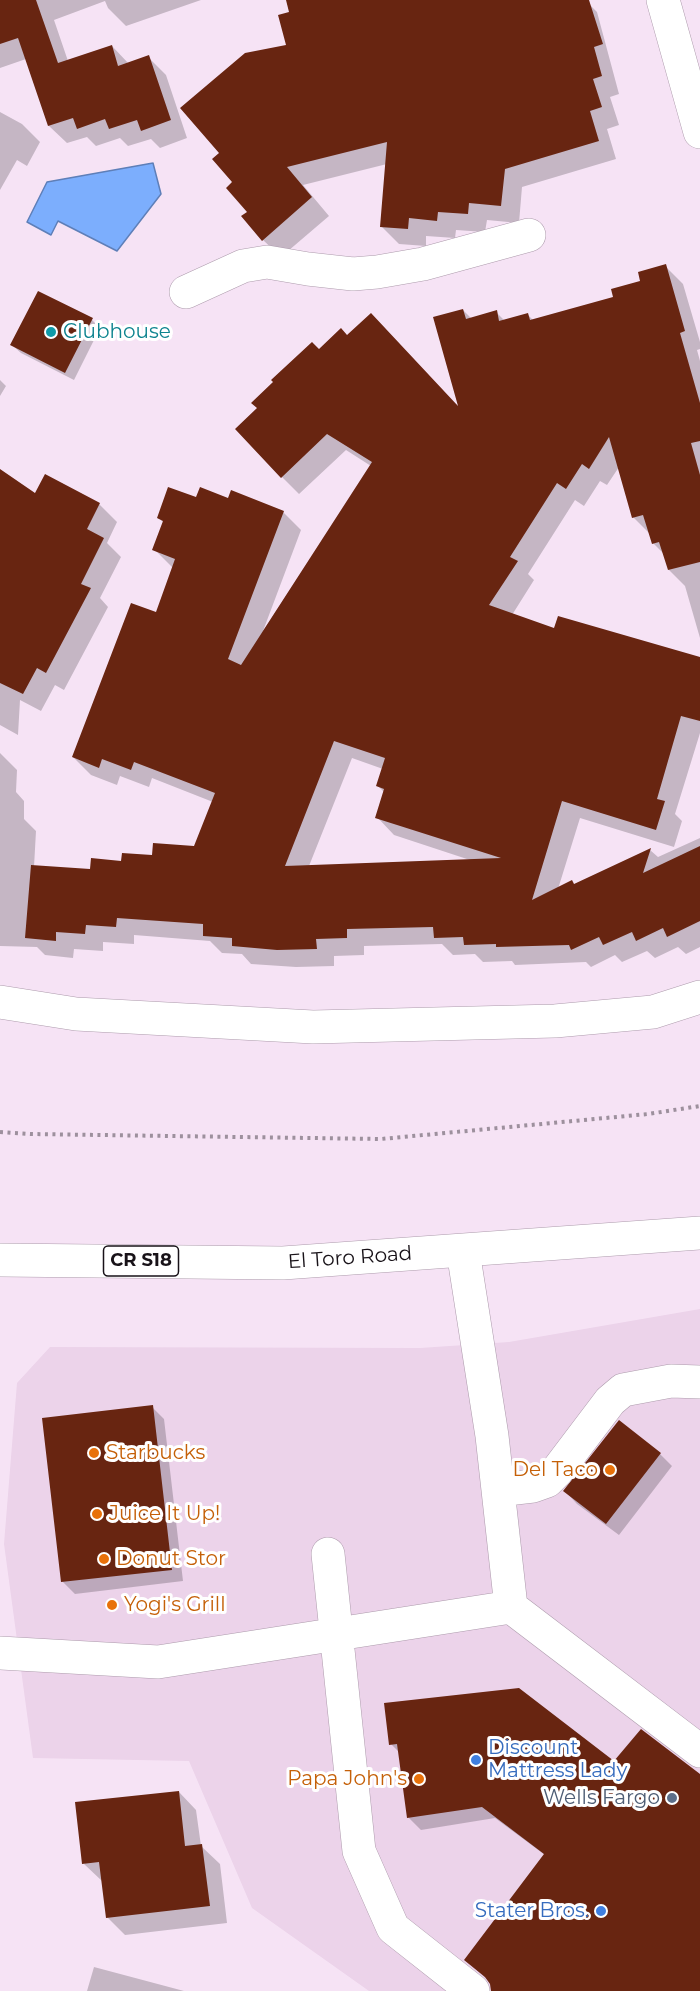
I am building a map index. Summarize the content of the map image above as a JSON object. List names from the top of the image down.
{
  "streets": {
    "main road": ["El Toro Road", "CR S18"]
  },
  "places": [
    "Clubhouse",
    "Starbucks",
    "Del Taco",
    "Juice It Up!",
    "Donut Stor",
    "Yogi's Grill",
    "Discount Mattress Lady",
    "Papa John's",
    "Wells Fargo",
    "Stater Bros."
  ]
}
